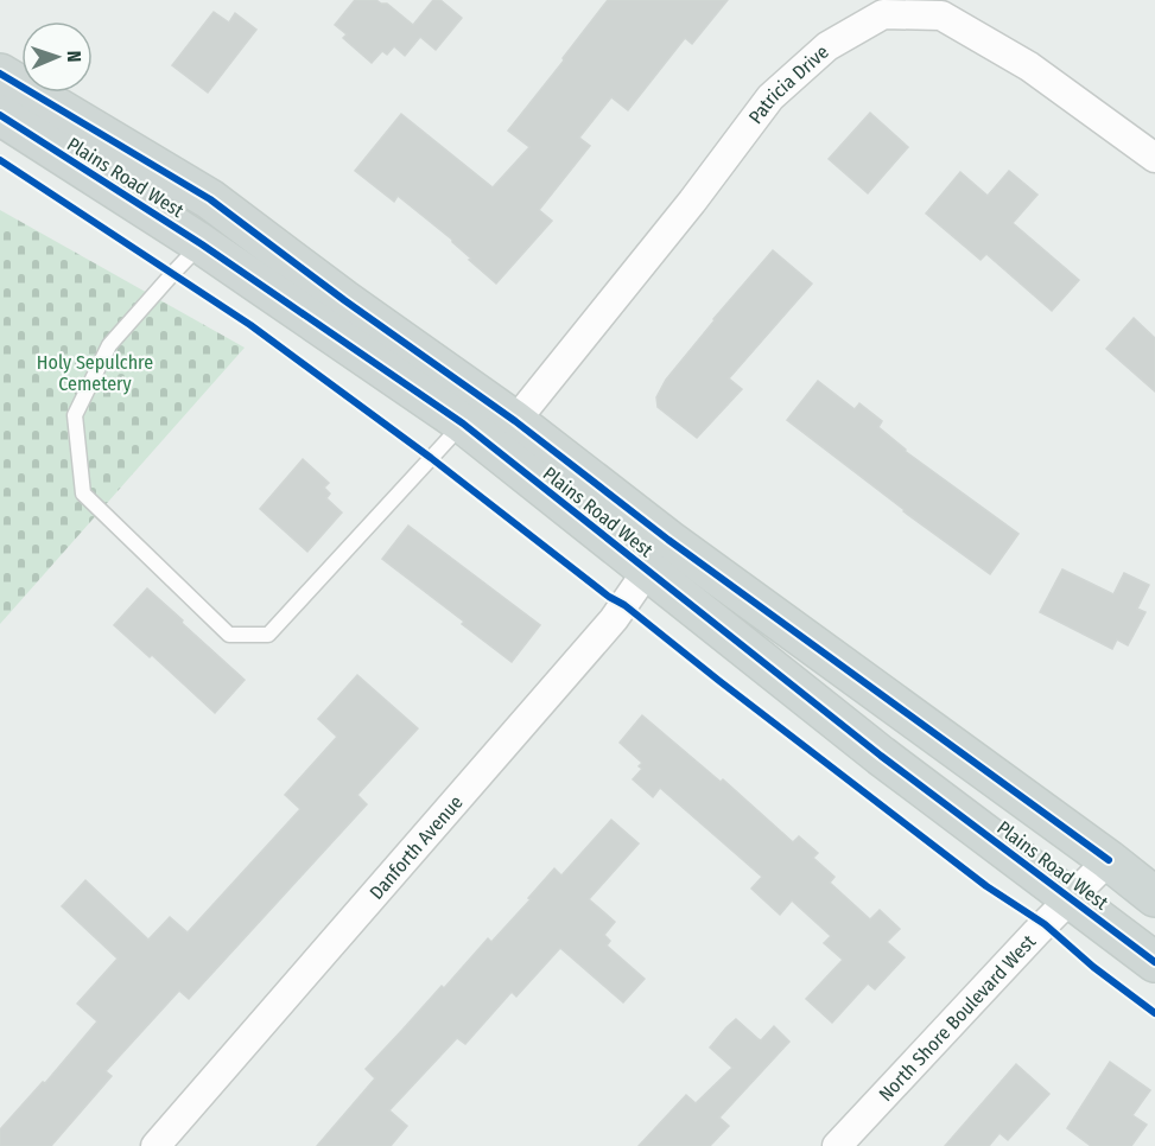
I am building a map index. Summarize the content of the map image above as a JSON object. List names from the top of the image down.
{
  "streets": {
    "main road": ["Plains Road West"],
    "street": ["Patricia Drive", "Danforth Avenue", "North Shore Boulevard West"]
  },
  "crossings": [
    ["Patricia Drive", "Plains Road West"],
    ["Plains Road West", "Danforth Avenue"],
    ["Plains Road West", "North Shore Boulevard West"]
  ],
  "parks": ["Holy Sepulchre Cemetery"],
  "north": "right"
}
